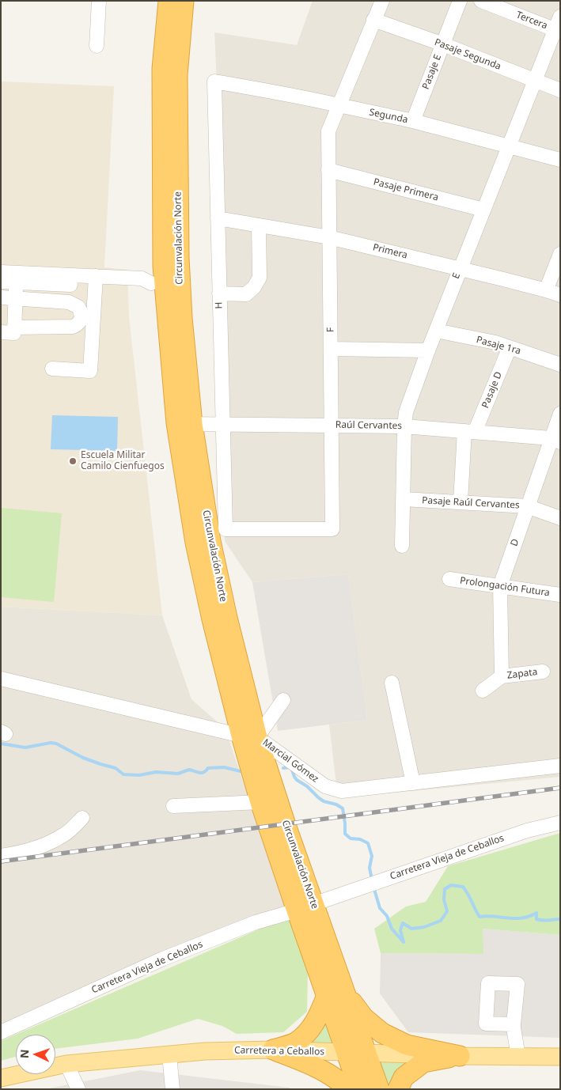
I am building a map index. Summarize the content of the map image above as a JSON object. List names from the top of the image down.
{
  "streets": {
    "highway": ["Circunvalación Norte"],
    "main road": ["Carretera a Ceballos"],
    "street": [
      "Tercera",
      "Pasaje Segunda",
      "Pasaje E",
      "Segunda",
      "Pasaje Primera",
      "Primera",
      "E",
      "H",
      "F",
      "Pasaje 1ra",
      "Pasaje D",
      "Raúl Cervantes",
      "Pasaje Raúl Cervantes",
      "D",
      "Prolongación Futura",
      "Zapata",
      "Marcial Gómez",
      "Carretera Vieja de Ceballos"
    ]
  },
  "crossings": [
    ["Tercera", "E"],
    ["Pasaje Segunda", "Pasaje E"],
    ["Pasaje Segunda", "E"],
    ["Pasaje Segunda", "F"],
    ["Pasaje E", "Segunda"],
    ["Segunda", "E"],
    ["Segunda", "H"],
    ["Segunda", "F"],
    ["Pasaje Primera", "E"],
    ["Pasaje Primera", "F"],
    ["Circunvalación Norte", "Raúl Cervantes"],
    ["Circunvalación Norte", "Marcial Gómez"],
    ["Circunvalación Norte", "Carretera Vieja de Ceballos"],
    ["Circunvalación Norte", "Carretera a Ceballos"],
    ["Primera", "E"],
    ["Primera", "H"],
    ["Primera", "F"],
    ["E", "Pasaje 1ra"],
    ["E", "Raúl Cervantes"],
    ["E", "Pasaje Raúl Cervantes"],
    ["H", "F"],
    ["H", "Raúl Cervantes"],
    ["F", "Raúl Cervantes"],
    ["Pasaje 1ra", "Pasaje D"],
    ["Pasaje D", "Raúl Cervantes"],
    ["Pasaje D", "Pasaje Raúl Cervantes"],
    ["Raúl Cervantes", "D"],
    ["Pasaje Raúl Cervantes", "D"],
    ["D", "Prolongación Futura"],
    ["D", "Zapata"]
  ],
  "places": ["Escuela Militar Camilo Cienfuegos"],
  "north": "left"
}
